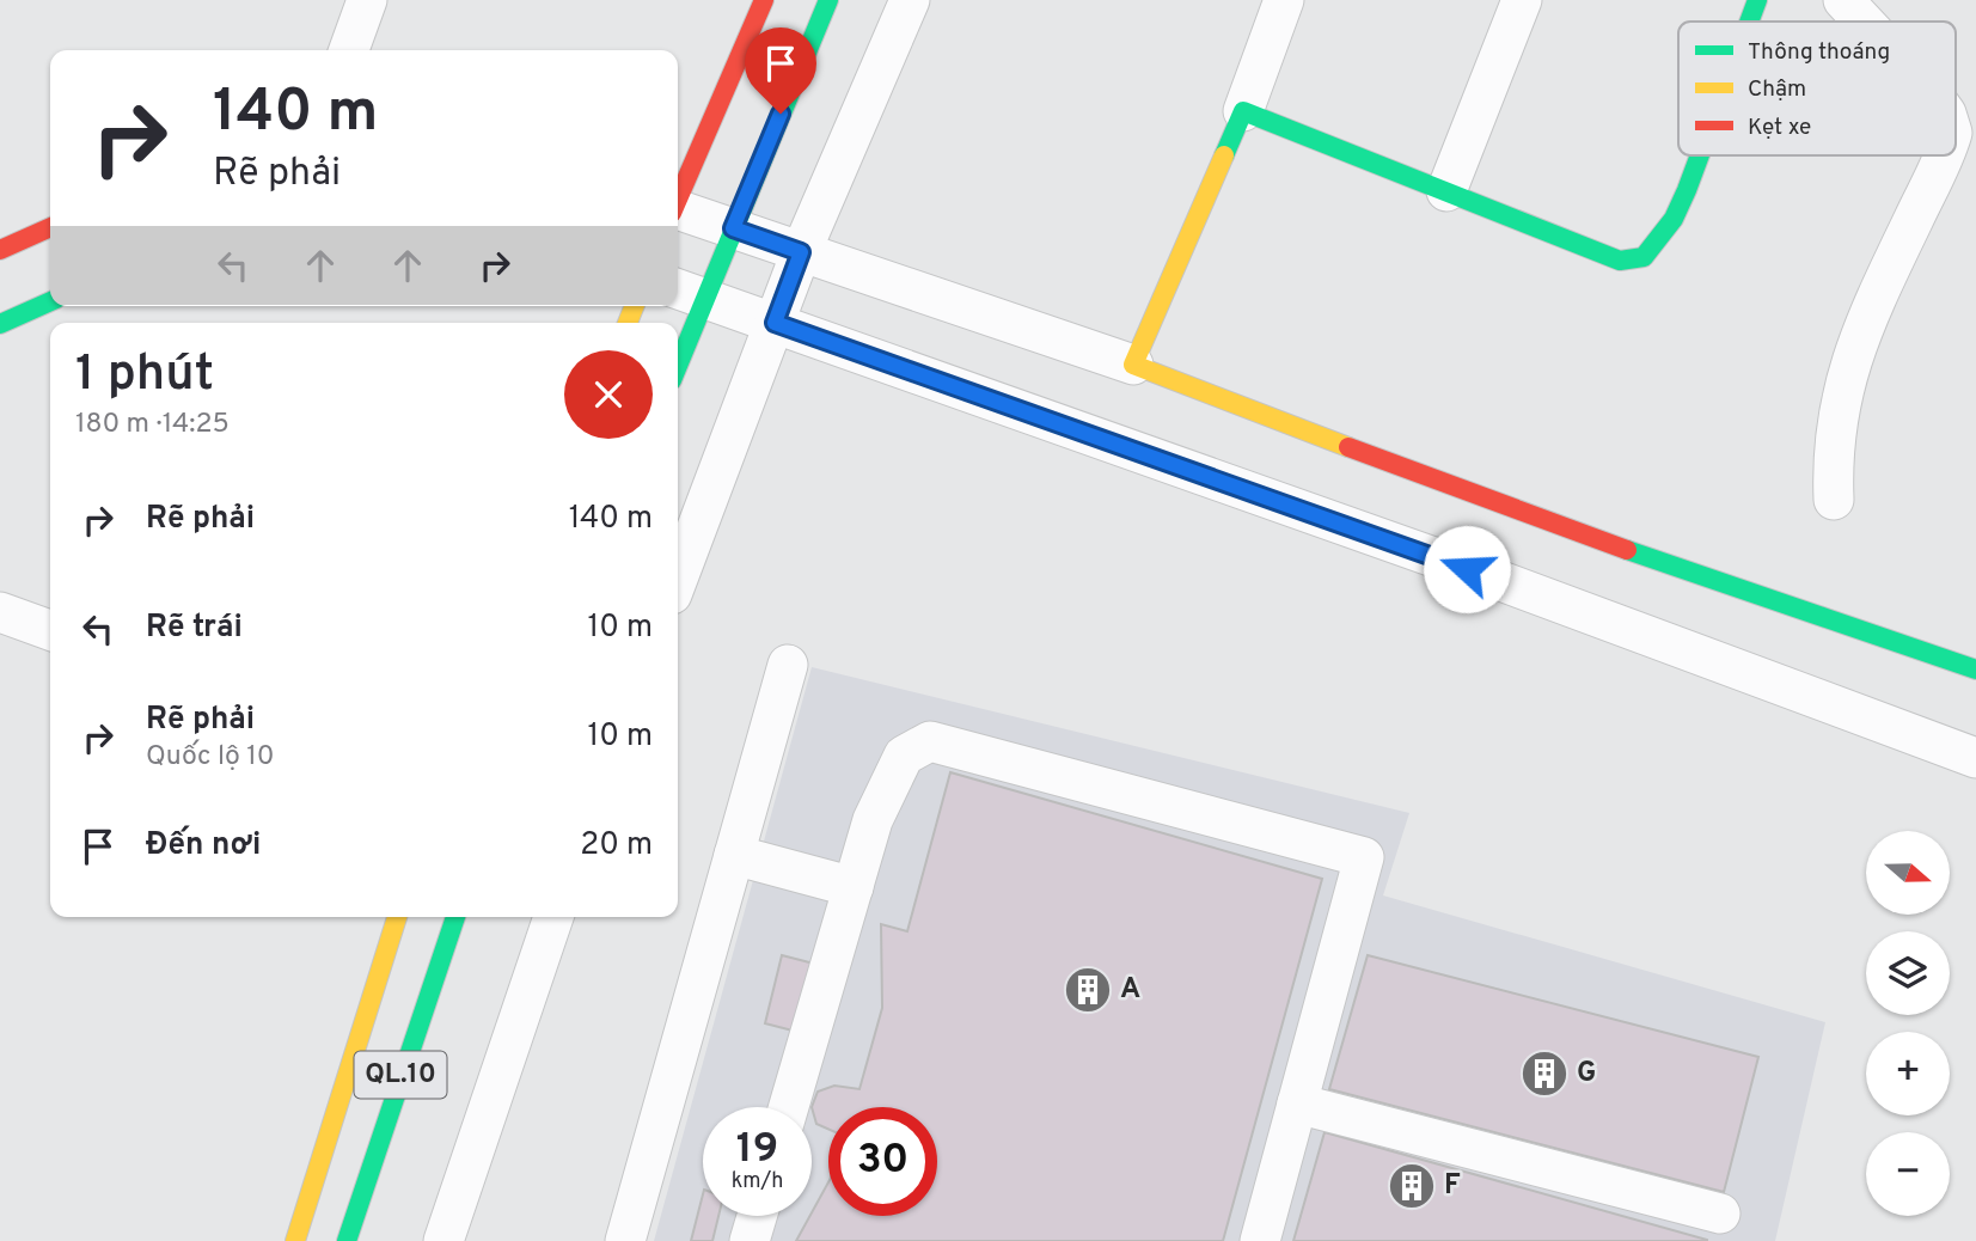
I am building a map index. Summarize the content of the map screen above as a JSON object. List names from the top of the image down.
{
  "streets": {
    "main road": ["QL.10"]
  },
  "places": {
    "building": ["A", "G", "F"]
  },
  "legend": ["Thông thoáng", "Chậm", "Kẹt xe"],
  "north": "right",
  "page": {
    "turn": ["140 m", "Rẽ phải"],
    "heading": ["1 phút", "180 m · 14:25"],
    "list": [
      {
        "name": "Rẽ phải",
        "value": "140 m"
      },
      {
        "name": "Rẽ trái",
        "value": "10 m"
      },
      {
        "name": "Rẽ phải",
        "note": "Quốc lộ 10",
        "value": "10 m"
      },
      {
        "name": "Đến nơi",
        "value": "20 m"
      }
    ],
    "map_buttons": ["+", "−"],
    "speed": "19 km/h",
    "limit": "30"
  }
}
